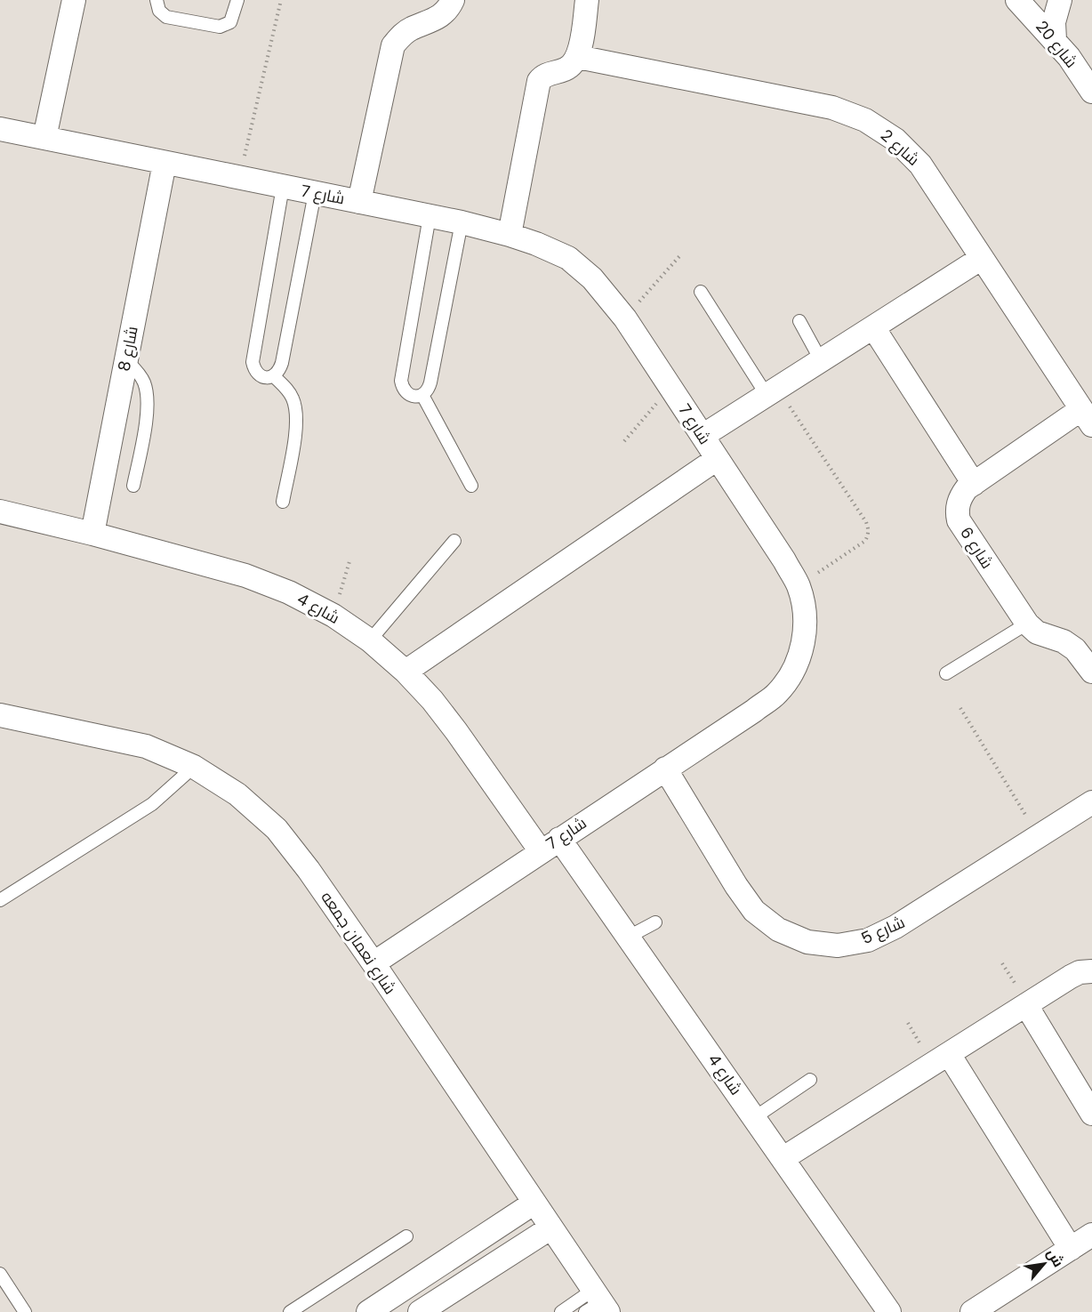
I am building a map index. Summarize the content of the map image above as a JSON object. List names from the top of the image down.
{
  "streets": {
    "street": [
      "شارع 20",
      "شارع 2",
      "شارع 7",
      "شارع 8",
      "شارع 6",
      "شارع 4",
      "شارع 5",
      "شارع نعمان جمعه"
    ]
  },
  "crossings": [
    ["شارع 2", "شارع 6"],
    ["شارع 7", "شارع 8"],
    ["شارع 7", "شارع 4"],
    ["شارع 7", "شارع 5"],
    ["شارع 7", "شارع نعمان جمعه"],
    ["شارع 8", "شارع 4"]
  ],
  "north": "top right"
}
